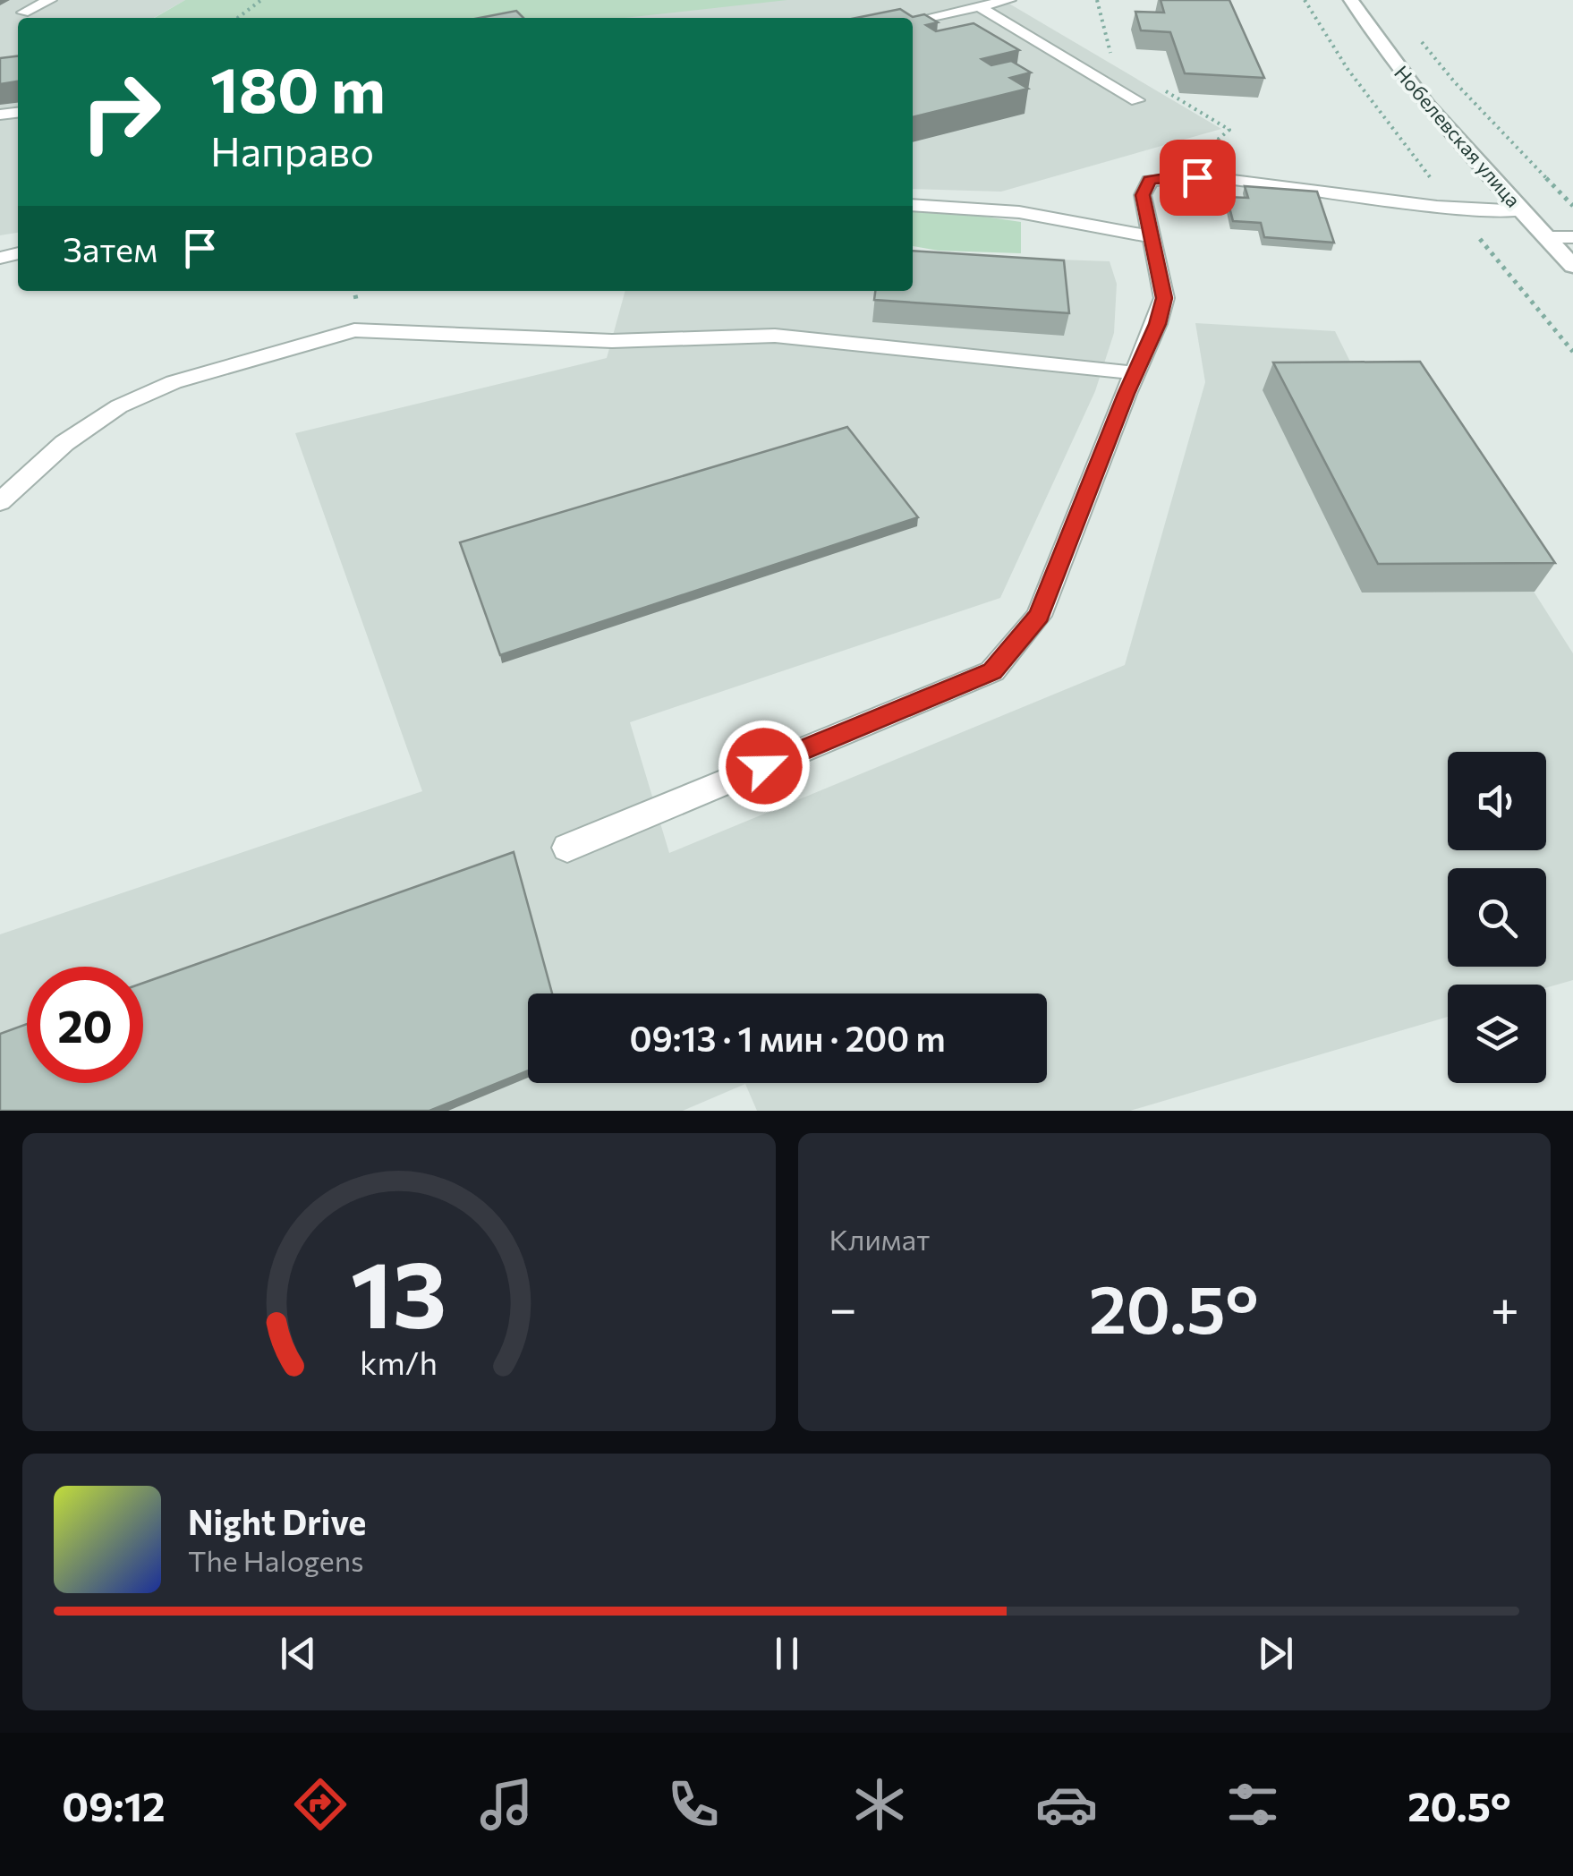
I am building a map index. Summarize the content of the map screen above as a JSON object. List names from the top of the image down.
{
  "streets": {
    "street": ["Нобелевская улица"]
  },
  "page": {
    "turn": ["180 m", "Направо"],
    "then": "Затем",
    "limit": "20",
    "trip": "09:13 · 1 мин · 200 m",
    "tile": "Климат",
    "heat": ["−", "20.5°", "+"],
    "song": ["Night Drive", "The Halogens"],
    "tabs": ["09:12", "20.5°"],
    "gauge": ["13", "km/h"]
  }
}
